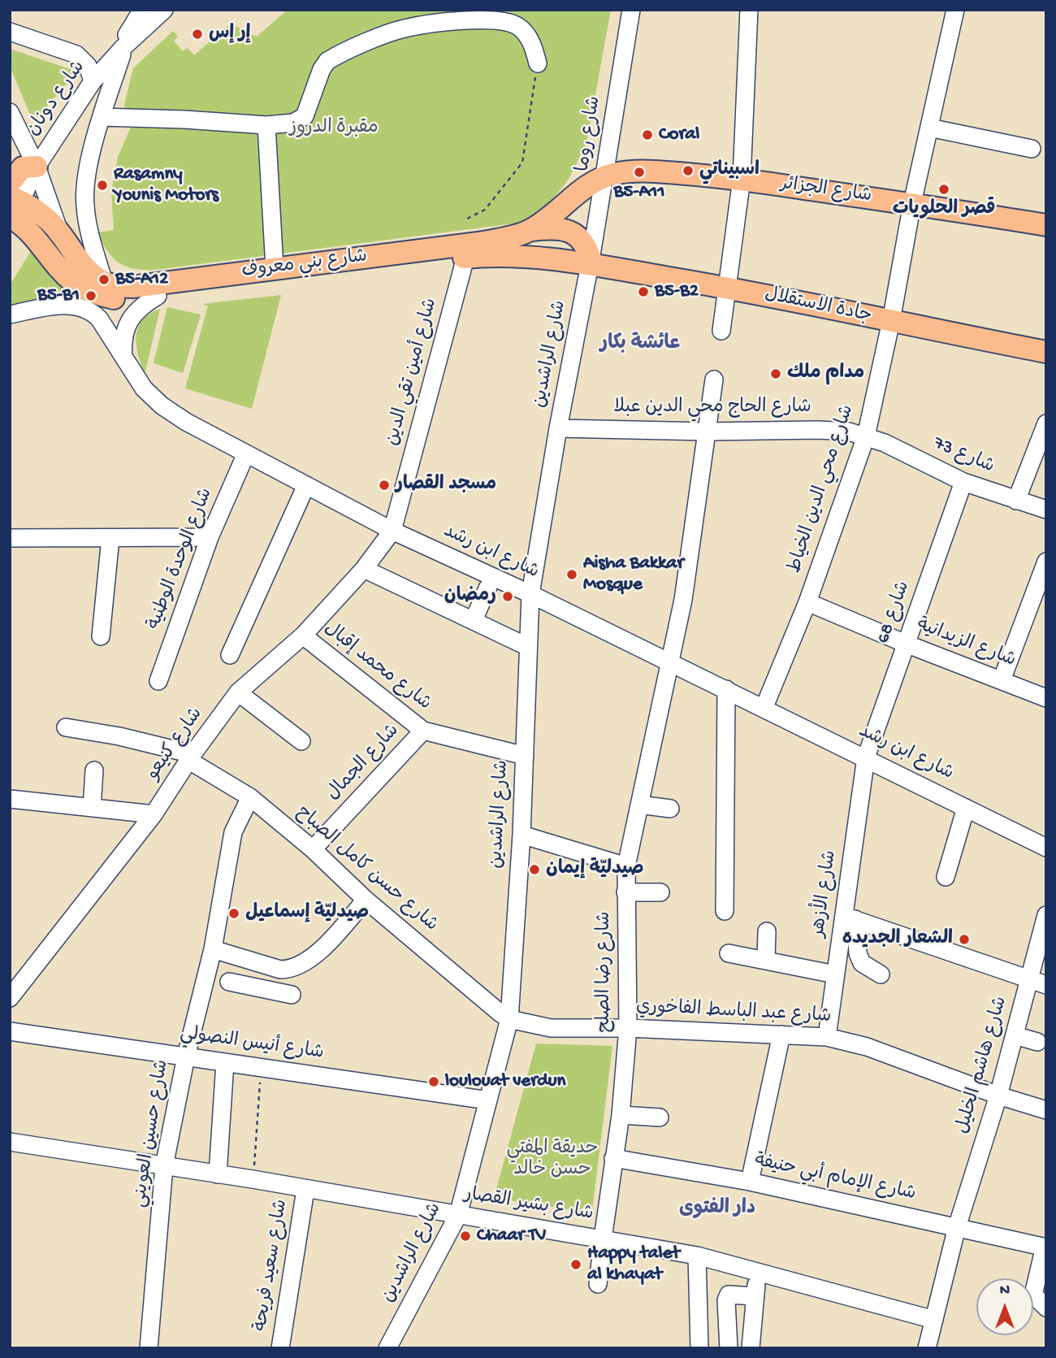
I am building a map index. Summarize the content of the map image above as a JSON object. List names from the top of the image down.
{
  "streets": {
    "main road": ["شارع الجزائر", "شارع بني معروف", "جادة الاستقلال"],
    "street": [
      "شارع دونان",
      "شارع روما",
      "شارع الراشدين",
      "شارع أمين تقي الدين",
      "شارع الحاج محي الدين عبلا",
      "شارع 73",
      "شارع محي الدين الخياط",
      "شارع ابن رشد",
      "شارع الوحدة الوطنية",
      "شارع 68",
      "شارع الزيدانية",
      "شارع محمد إقبال",
      "شارع كنيعو",
      "شارع الجمال",
      "شارع حسن كامل الصباح",
      "شارع الأزهر",
      "شارع رضا الصلح",
      "شارع عبد الباسط الفاخوري",
      "شارع أنيس النصولي",
      "شارع هاشم الخليل",
      "شارع حسين العويني",
      "شارع الإمام أبي حنيفة",
      "شارع بشير القصار",
      "شارع سعيد فريحة"
    ]
  },
  "crossings": [
    ["شارع روما", "شارع الجزائر"],
    ["شارع روما", "شارع بني معروف"],
    ["شارع روما", "جادة الاستقلال"],
    ["شارع روما", "شارع الراشدين"],
    ["شارع الجزائر", "شارع بني معروف"],
    ["شارع الجزائر", "شارع محي الدين الخياط"],
    ["شارع بني معروف", "جادة الاستقلال"],
    ["شارع بني معروف", "شارع الراشدين"],
    ["شارع بني معروف", "شارع أمين تقي الدين"],
    ["جادة الاستقلال", "شارع الراشدين"],
    ["جادة الاستقلال", "شارع محي الدين الخياط"],
    ["شارع الراشدين", "شارع الحاج محي الدين عبلا"],
    ["شارع الراشدين", "شارع ابن رشد"],
    ["شارع الراشدين", "شارع محمد إقبال"],
    ["شارع الراشدين", "شارع حسن كامل الصباح"],
    ["شارع الراشدين", "شارع عبد الباسط الفاخوري"],
    ["شارع الراشدين", "شارع أنيس النصولي"],
    ["شارع الراشدين", "شارع بشير القصار"],
    ["شارع أمين تقي الدين", "شارع ابن رشد"],
    ["شارع أمين تقي الدين", "شارع كنيعو"],
    ["شارع الحاج محي الدين عبلا", "شارع 73"],
    ["شارع الحاج محي الدين عبلا", "شارع محي الدين الخياط"],
    ["شارع الحاج محي الدين عبلا", "شارع رضا الصلح"],
    ["شارع 73", "شارع محي الدين الخياط"],
    ["شارع 73", "شارع 68"],
    ["شارع محي الدين الخياط", "شارع ابن رشد"],
    ["شارع محي الدين الخياط", "شارع الزيدانية"],
    ["شارع ابن رشد", "شارع الوحدة الوطنية"],
    ["شارع ابن رشد", "شارع 68"],
    ["شارع ابن رشد", "شارع كنيعو"],
    ["شارع ابن رشد", "شارع الأزهر"],
    ["شارع ابن رشد", "شارع رضا الصلح"],
    ["شارع 68", "شارع الزيدانية"],
    ["شارع 68", "شارع الأزهر"],
    ["شارع محمد إقبال", "شارع كنيعو"],
    ["شارع محمد إقبال", "شارع الجمال"],
    ["شارع كنيعو", "شارع حسن كامل الصباح"],
    ["شارع الجمال", "شارع حسن كامل الصباح"],
    ["شارع حسن كامل الصباح", "شارع عبد الباسط الفاخوري"],
    ["شارع حسن كامل الصباح", "شارع حسين العويني"],
    ["شارع الأزهر", "شارع عبد الباسط الفاخوري"],
    ["شارع رضا الصلح", "شارع عبد الباسط الفاخوري"],
    ["شارع رضا الصلح", "شارع الإمام أبي حنيفة"],
    ["شارع رضا الصلح", "شارع بشير القصار"],
    ["شارع عبد الباسط الفاخوري", "شارع هاشم الخليل"],
    ["شارع أنيس النصولي", "شارع حسين العويني"],
    ["شارع هاشم الخليل", "شارع الإمام أبي حنيفة"],
    ["شارع هاشم الخليل", "شارع بشير القصار"],
    ["شارع حسين العويني", "شارع بشير القصار"],
    ["شارع بشير القصار", "شارع سعيد فريحة"]
  ],
  "districts": ["عائشة بكار", "دار الفتوى"],
  "parks": ["مقبرة الدروز", "حديقة المفتي حسن خالد"],
  "places": [
    "إر إس",
    "Coral",
    "اسبيناتي",
    "B5-A11",
    "Rasamny Younis Motors",
    "قصر الحلويات",
    "B5-A12",
    "B5-B2",
    "B5-B1",
    "مدام ملك",
    "مسجد القصار",
    "Aisha Bakkar Mosque",
    "رمضان",
    "صيدليّة إيمان",
    "صيدليّة إسماعيل",
    "الشعار الجديده",
    "loulouat verdun",
    "Chaar TV",
    "Happy talet al khayat"
  ],
  "north": "top"
}
